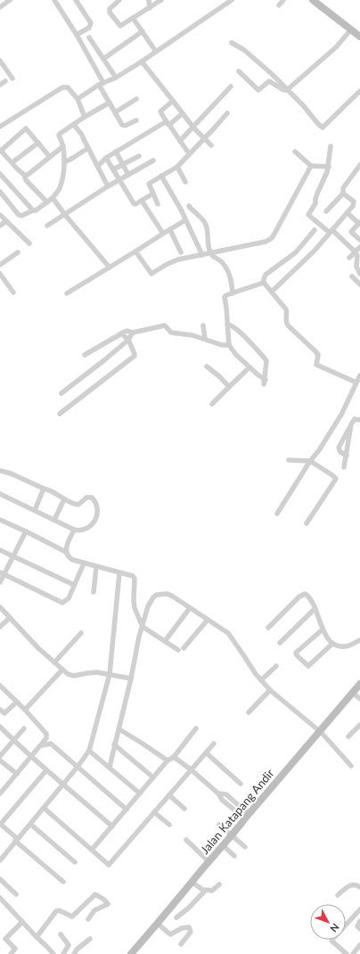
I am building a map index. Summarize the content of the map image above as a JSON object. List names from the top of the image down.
{
  "streets": {
    "street": ["Jalan Katapang Andir"]
  },
  "north": "bottom right"
}
